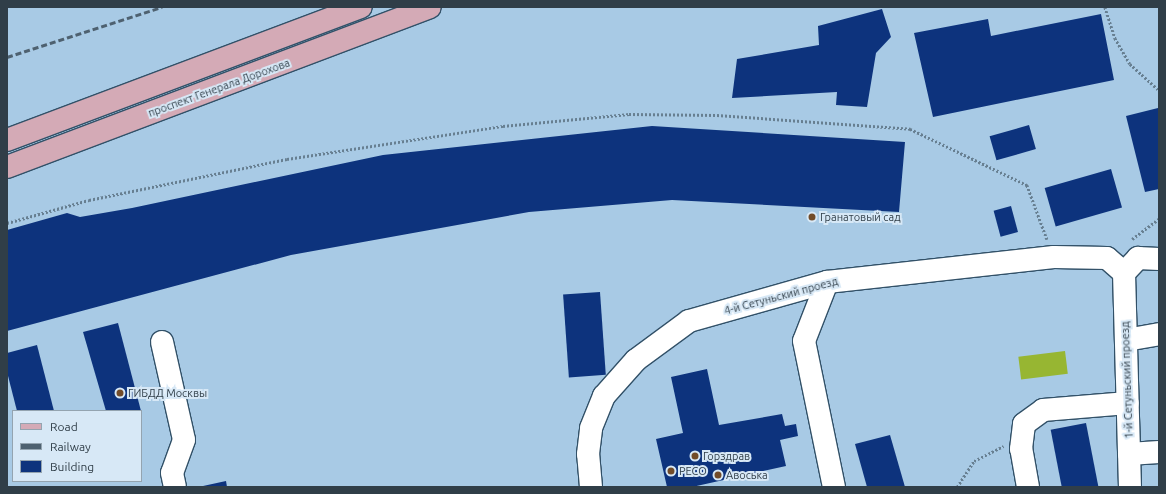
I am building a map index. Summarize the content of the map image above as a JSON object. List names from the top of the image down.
{
  "streets": {
    "main road": ["проспект Генерала Дорохова"],
    "street": ["4-й Сетуньский проезд", "1-й Сетуньский проезд"]
  },
  "crossings": [
    ["4-й Сетуньский проезд", "1-й Сетуньский проезд"]
  ],
  "places": [
    "Гранатовый сад",
    "ГИБДД Москвы",
    "Горздрав",
    "РЕСО",
    "Авоська"
  ],
  "legend": ["Road", "Railway", "Building"]
}
